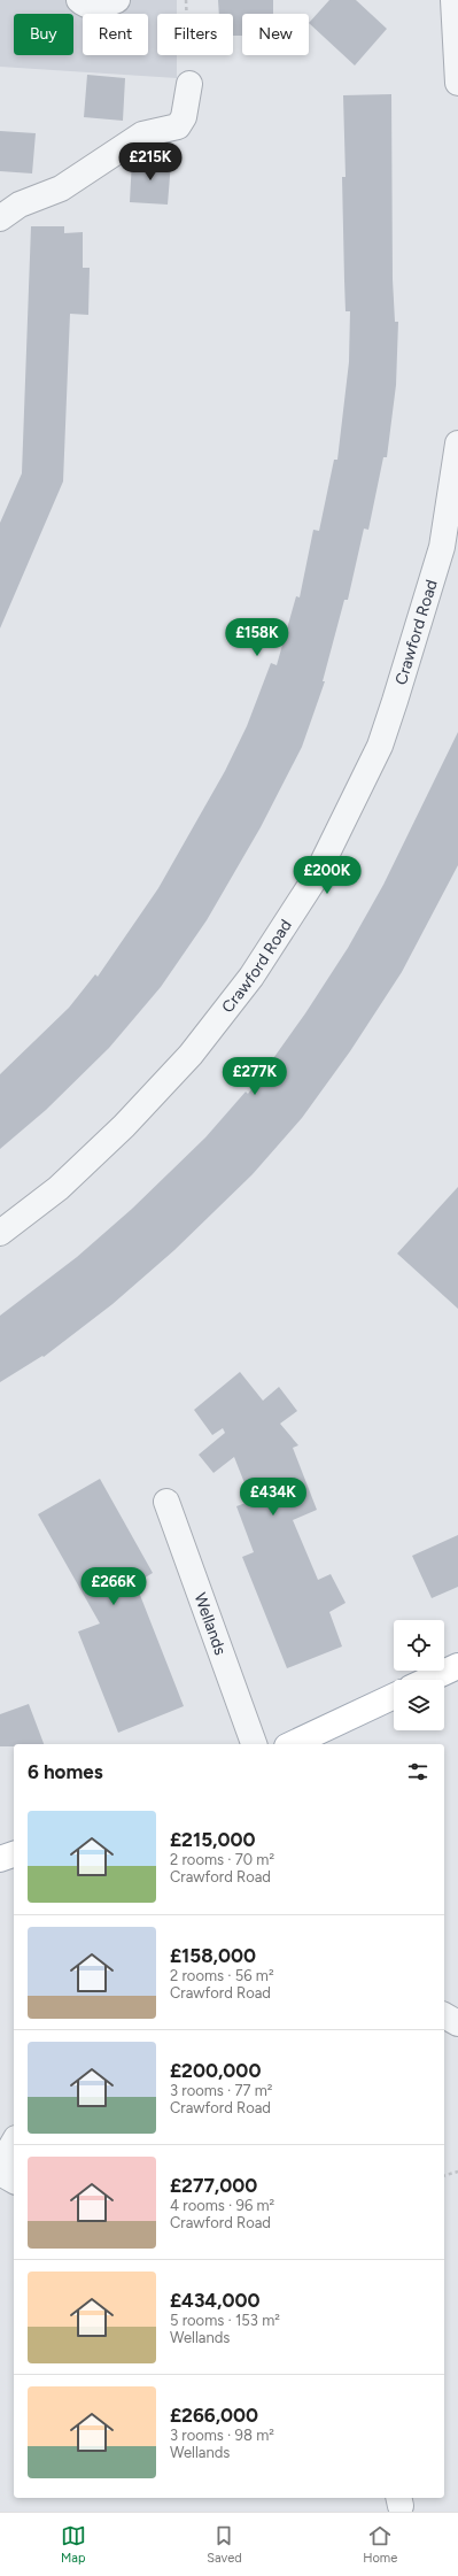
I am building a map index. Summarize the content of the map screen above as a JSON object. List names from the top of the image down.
{
  "streets": {
    "street": ["Crawford Road", "Wellands"]
  },
  "page": {
    "chip": [
      "Buy",
      "Rent",
      "Filters",
      "New"
    ],
    "price": [
      "£215K",
      "£158K",
      "£200K",
      "£277K",
      "£434K",
      "£266K"
    ],
    "heading": "6 homes",
    "list": [
      {
        "name": "£215,000",
        "note": "2 rooms · 70 m² · Crawford Road"
      },
      {
        "name": "£158,000",
        "note": "2 rooms · 56 m² · Crawford Road"
      },
      {
        "name": "£200,000",
        "note": "3 rooms · 77 m² · Crawford Road"
      },
      {
        "name": "£277,000",
        "note": "4 rooms · 96 m² · Crawford Road"
      },
      {
        "name": "£434,000",
        "note": "5 rooms · 153 m² · Wellands"
      },
      {
        "name": "£266,000",
        "note": "3 rooms · 98 m² · Wellands"
      }
    ],
    "tabs": ["Map", "Saved", "Home"]
  }
}
